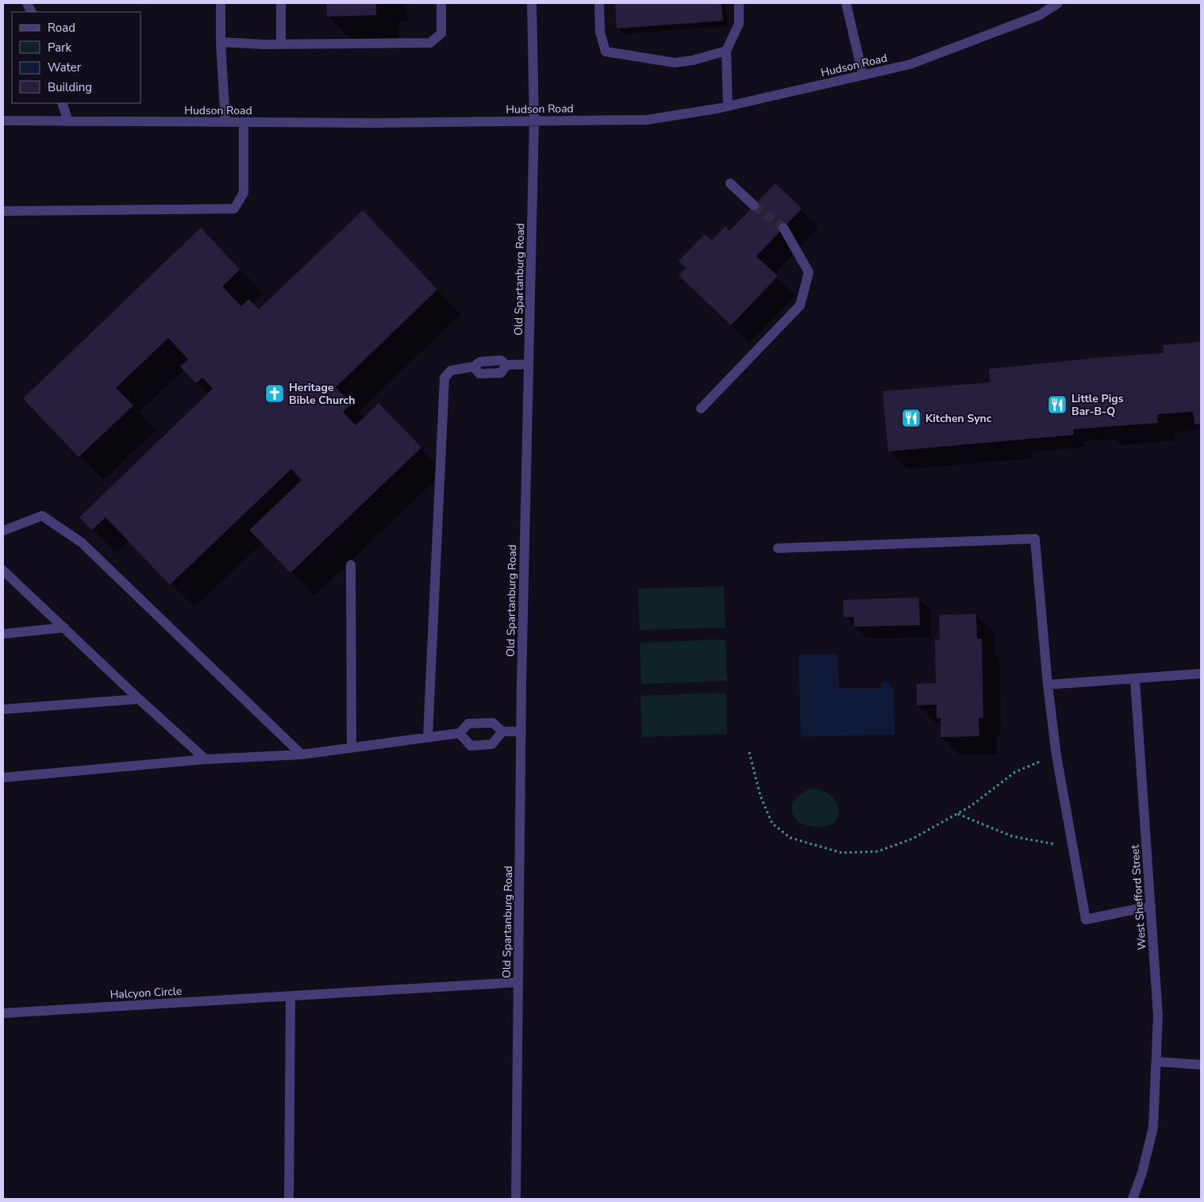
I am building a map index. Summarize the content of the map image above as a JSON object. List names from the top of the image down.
{
  "streets": {
    "street": [
      "Hudson Road",
      "Old Spartanburg Road",
      "West Shefford Street",
      "Halcyon Circle"
    ]
  },
  "crossings": [
    ["Hudson Road", "Old Spartanburg Road"],
    ["Old Spartanburg Road", "Halcyon Circle"]
  ],
  "places": {
    "church": ["Heritage Bible Church"],
    "restaurant": ["Little Pigs Bar-B-Q", "Kitchen Sync"]
  },
  "legend": [
    "Road",
    "Park",
    "Water",
    "Building"
  ]
}
